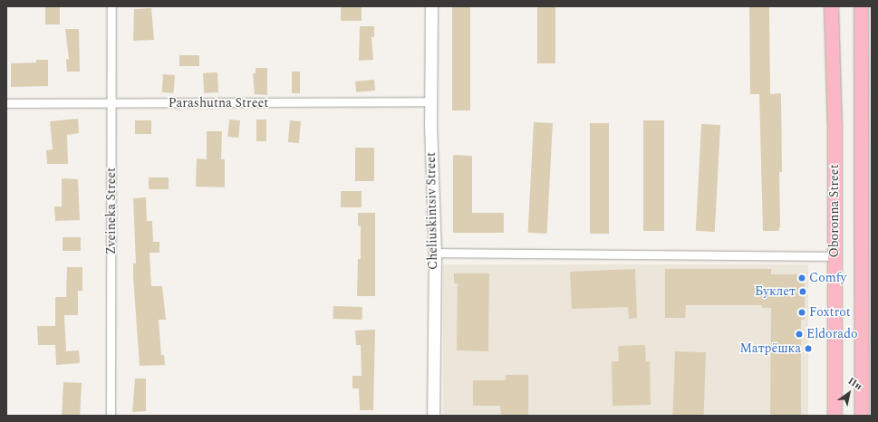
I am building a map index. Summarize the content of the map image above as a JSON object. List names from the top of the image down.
{
  "streets": {
    "main road": ["Oboronna Street"],
    "street": ["Parashutna Street", "Zveineka Street", "Cheliuskintsiv Street"]
  },
  "crossings": [
    ["Parashutna Street", "Zveineka Street"],
    ["Parashutna Street", "Cheliuskintsiv Street"]
  ],
  "places": [
    "Comfy",
    "Буклет",
    "Foxtrot",
    "Eldorado",
    "Матрёшка"
  ],
  "north": "top right"
}
